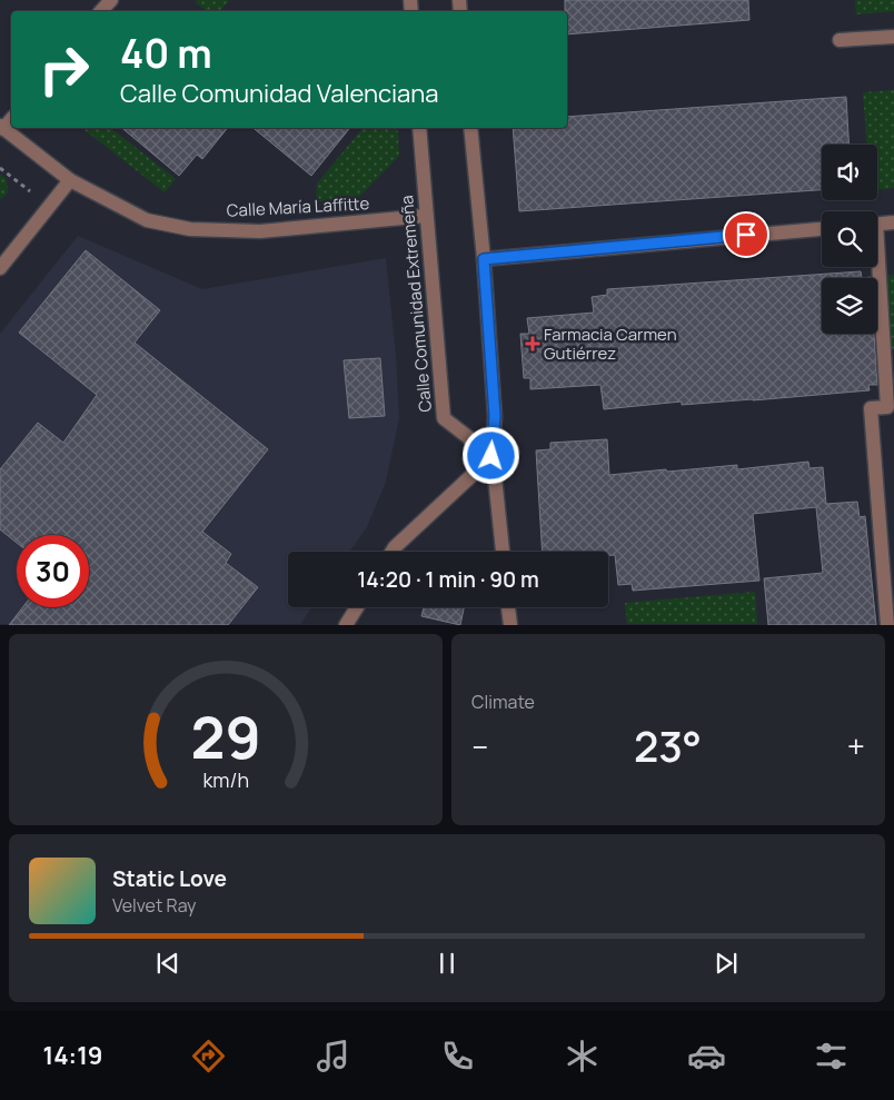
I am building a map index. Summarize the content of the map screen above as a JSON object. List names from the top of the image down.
{
  "streets": {
    "street": ["Calle María Laffitte", "Calle Comunidad Extremeña"]
  },
  "crossings": [
    ["Calle María Laffitte", "Calle Comunidad Extremeña"]
  ],
  "places": {
    "health": ["Farmacia Carmen Gutiérrez"]
  },
  "page": {
    "turn": ["40 m", "Calle Comunidad Valenciana"],
    "limit": "30",
    "trip": "14:20 · 1 min · 90 m",
    "tile": "Climate",
    "heat": ["−", "23°", "+"],
    "song": ["Static Love", "Velvet Ray"],
    "tabs": "14:19",
    "gauge": ["29", "km/h"]
  }
}
